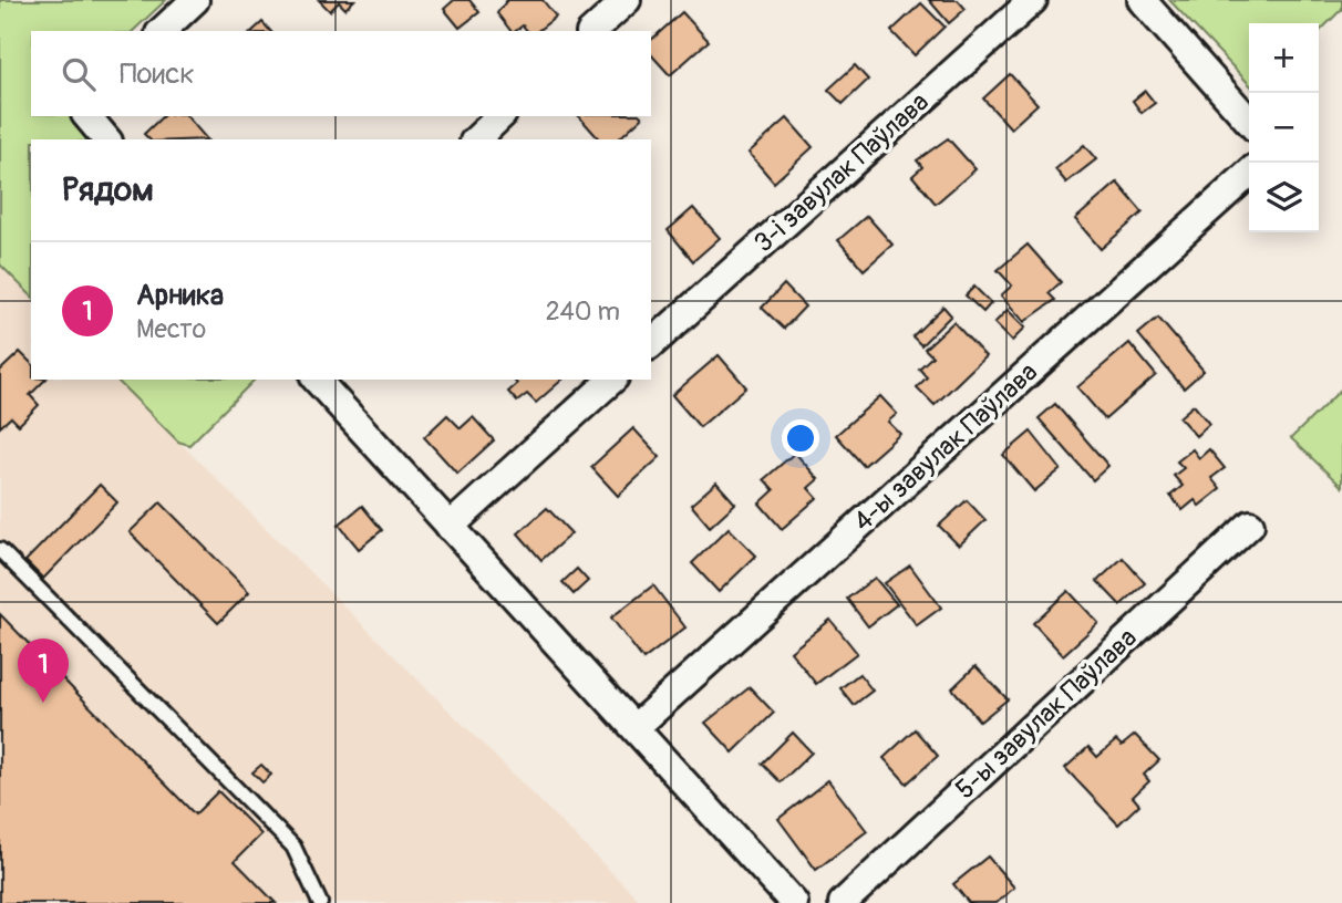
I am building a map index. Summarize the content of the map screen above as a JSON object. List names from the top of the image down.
{
  "streets": {
    "street": ["3-і завулак Паўлава", "4-ы завулак Паўлава", "5-ы завулак Паўлава"]
  },
  "page": {
    "map_buttons": ["+", "−"],
    "search": "Поиск",
    "heading": "Рядом",
    "list": [
      {
        "mark": "1",
        "name": "Арника",
        "note": "Место",
        "value": "240 m"
      }
    ],
    "pins": "1"
  }
}
